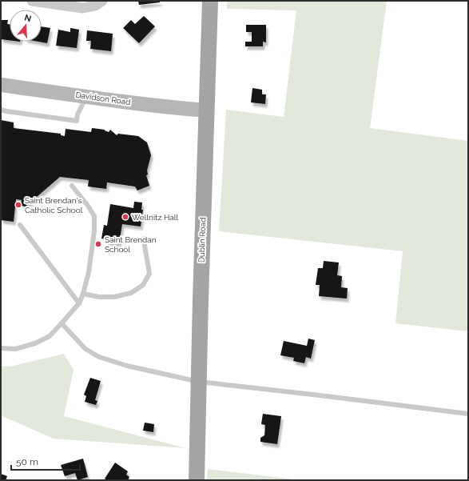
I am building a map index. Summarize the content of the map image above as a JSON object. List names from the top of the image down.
{
  "streets": {
    "main road": ["Davidson Road", "Dublin Road"]
  },
  "crossings": [
    ["Davidson Road", "Dublin Road"]
  ],
  "places": ["Saint Brendan's Catholic School", "Wellnitz Hall", "Saint Brendan School"],
  "scale_bar": "50 m",
  "north": "top"
}
